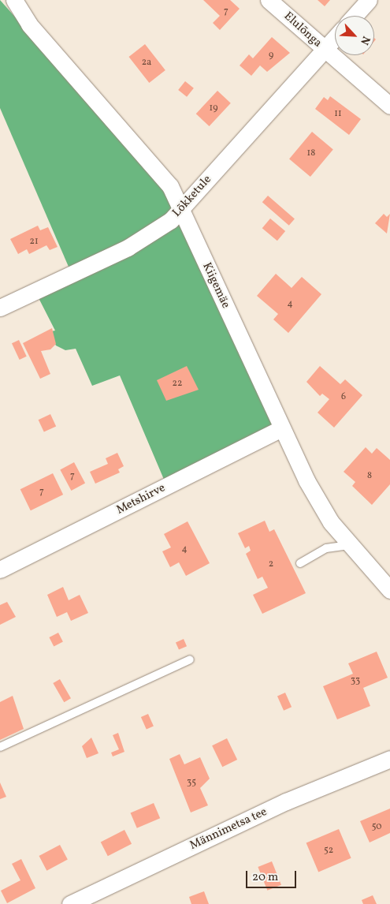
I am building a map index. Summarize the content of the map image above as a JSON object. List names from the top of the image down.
{
  "streets": {
    "street": [
      "Elulõnga",
      "Lõkketule",
      "Kiigemäe",
      "Metshirve",
      "Männimetsa tee"
    ]
  },
  "crossings": [
    ["Elulõnga", "Lõkketule"],
    ["Lõkketule", "Kiigemäe"],
    ["Kiigemäe", "Metshirve"]
  ],
  "house_numbers": [
    "7",
    "9",
    "2a",
    "19",
    "11",
    "18",
    "21",
    "4",
    "22",
    "6",
    "7",
    "8",
    "7",
    "4",
    "2",
    "33",
    "35",
    "50",
    "52"
  ],
  "scale_bar": "20 m",
  "north": "bottom right"
}
